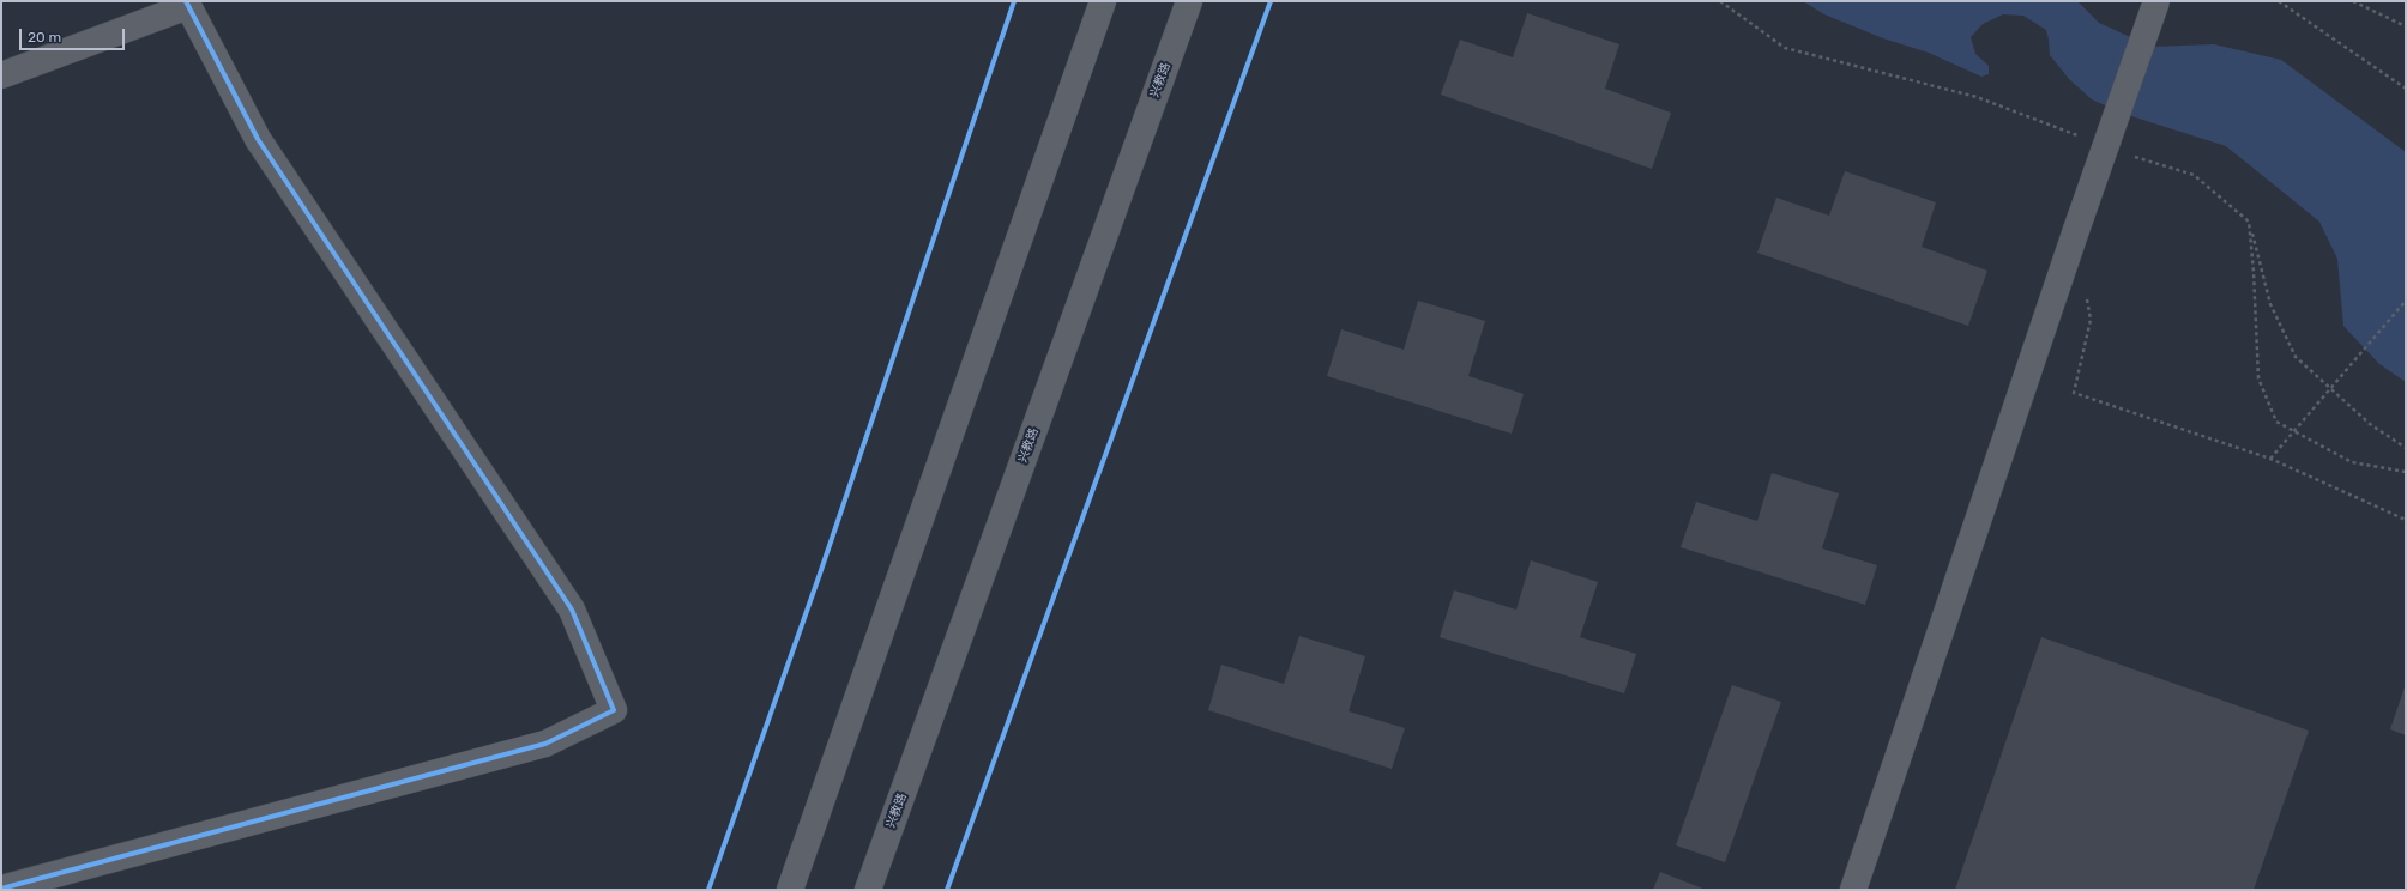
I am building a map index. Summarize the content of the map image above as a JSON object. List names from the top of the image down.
{
  "streets": {
    "street": ["兴教路"]
  },
  "scale_bar": "20 m"
}
